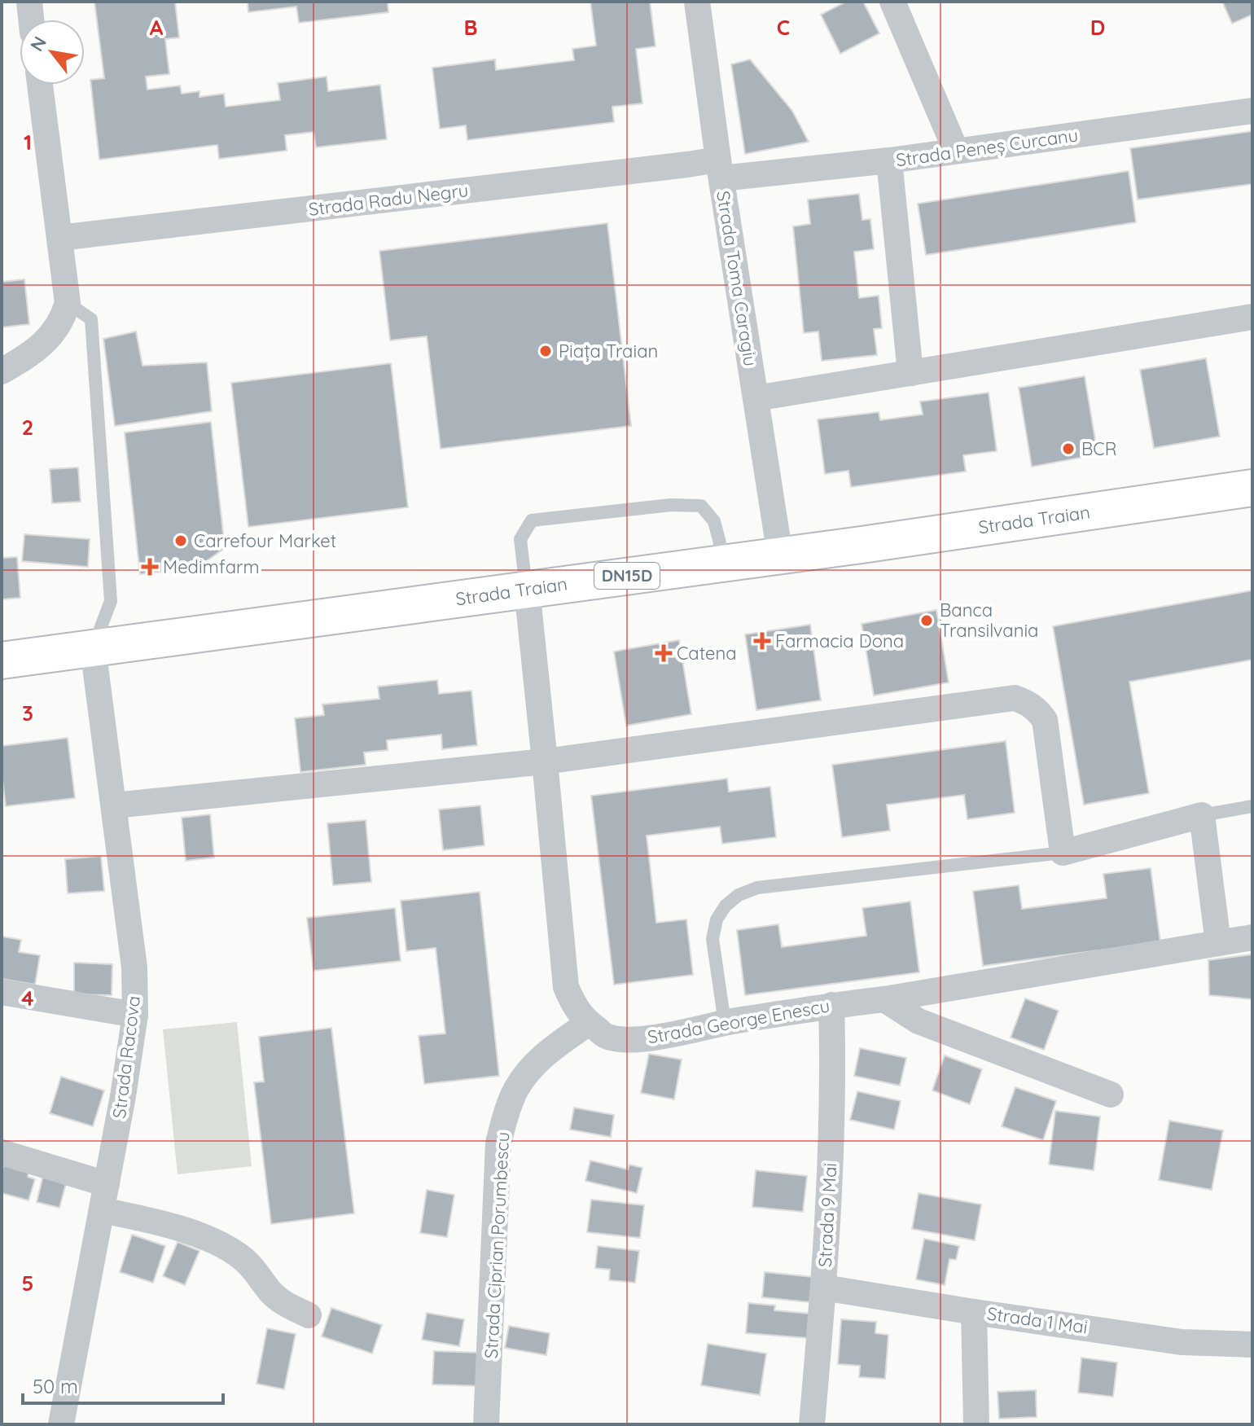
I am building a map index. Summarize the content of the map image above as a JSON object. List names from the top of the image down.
{
  "streets": {
    "main road": ["Strada Traian", "DN15D"],
    "street": [
      "Strada Peneș Curcanu",
      "Strada Radu Negru",
      "Strada Toma Caragiu",
      "Strada George Enescu",
      "Strada Racova",
      "Strada 9 Mai",
      "Strada Ciprian Porumbescu",
      "Strada 1 Mai"
    ]
  },
  "crossings": [
    ["Strada Peneș Curcanu", "Strada Radu Negru"],
    ["Strada Peneș Curcanu", "Strada Toma Caragiu"],
    ["Strada Radu Negru", "Strada Toma Caragiu"],
    ["Strada Toma Caragiu", "Strada Traian"],
    ["Strada Traian", "Strada George Enescu"],
    ["Strada Traian", "Strada Racova"],
    ["Strada George Enescu", "Strada 9 Mai"],
    ["Strada George Enescu", "Strada Ciprian Porumbescu"],
    ["Strada 9 Mai", "Strada 1 Mai"]
  ],
  "places": {
    "other": [
      "Piața Traian",
      "BCR",
      "Carrefour Market",
      "Banca Transilvania"
    ],
    "health": ["Medimfarm", "Farmacia Dona", "Catena"]
  },
  "scale_bar": "50 m",
  "north": "top left",
  "grid": {
    "columns": [
      "A",
      "B",
      "C",
      "D"
    ],
    "rows": [
      "1",
      "2",
      "3",
      "4",
      "5"
    ]
  }
}
